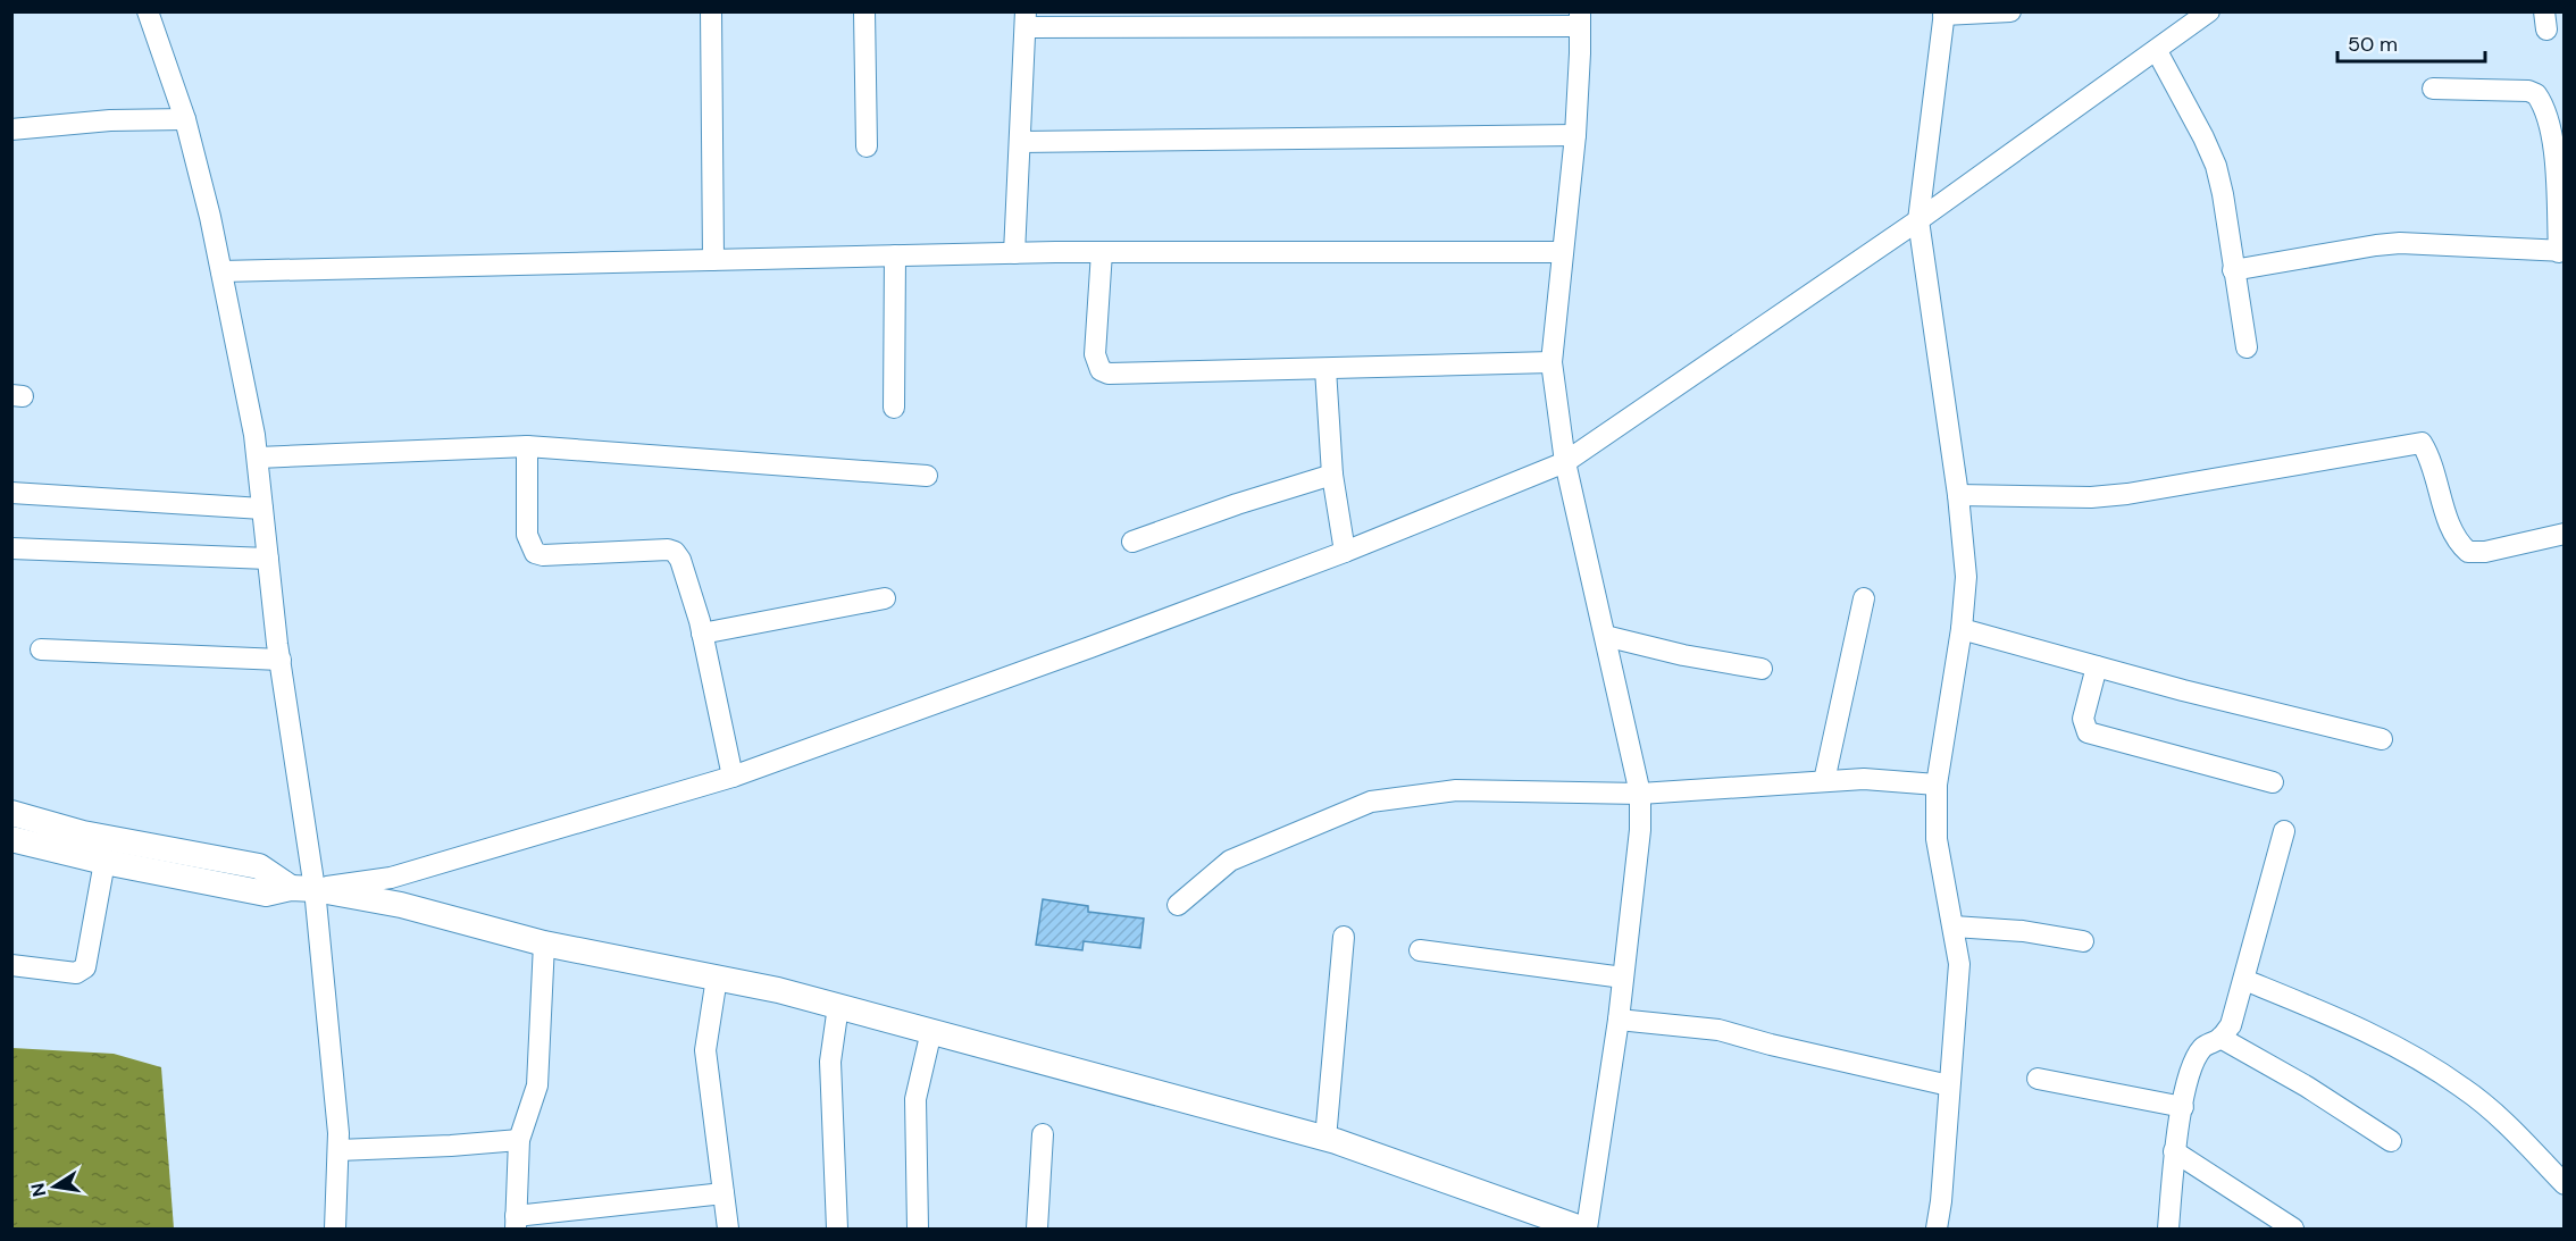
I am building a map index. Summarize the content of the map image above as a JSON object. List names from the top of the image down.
{
  "scale_bar": "50 m",
  "north": "left"
}
